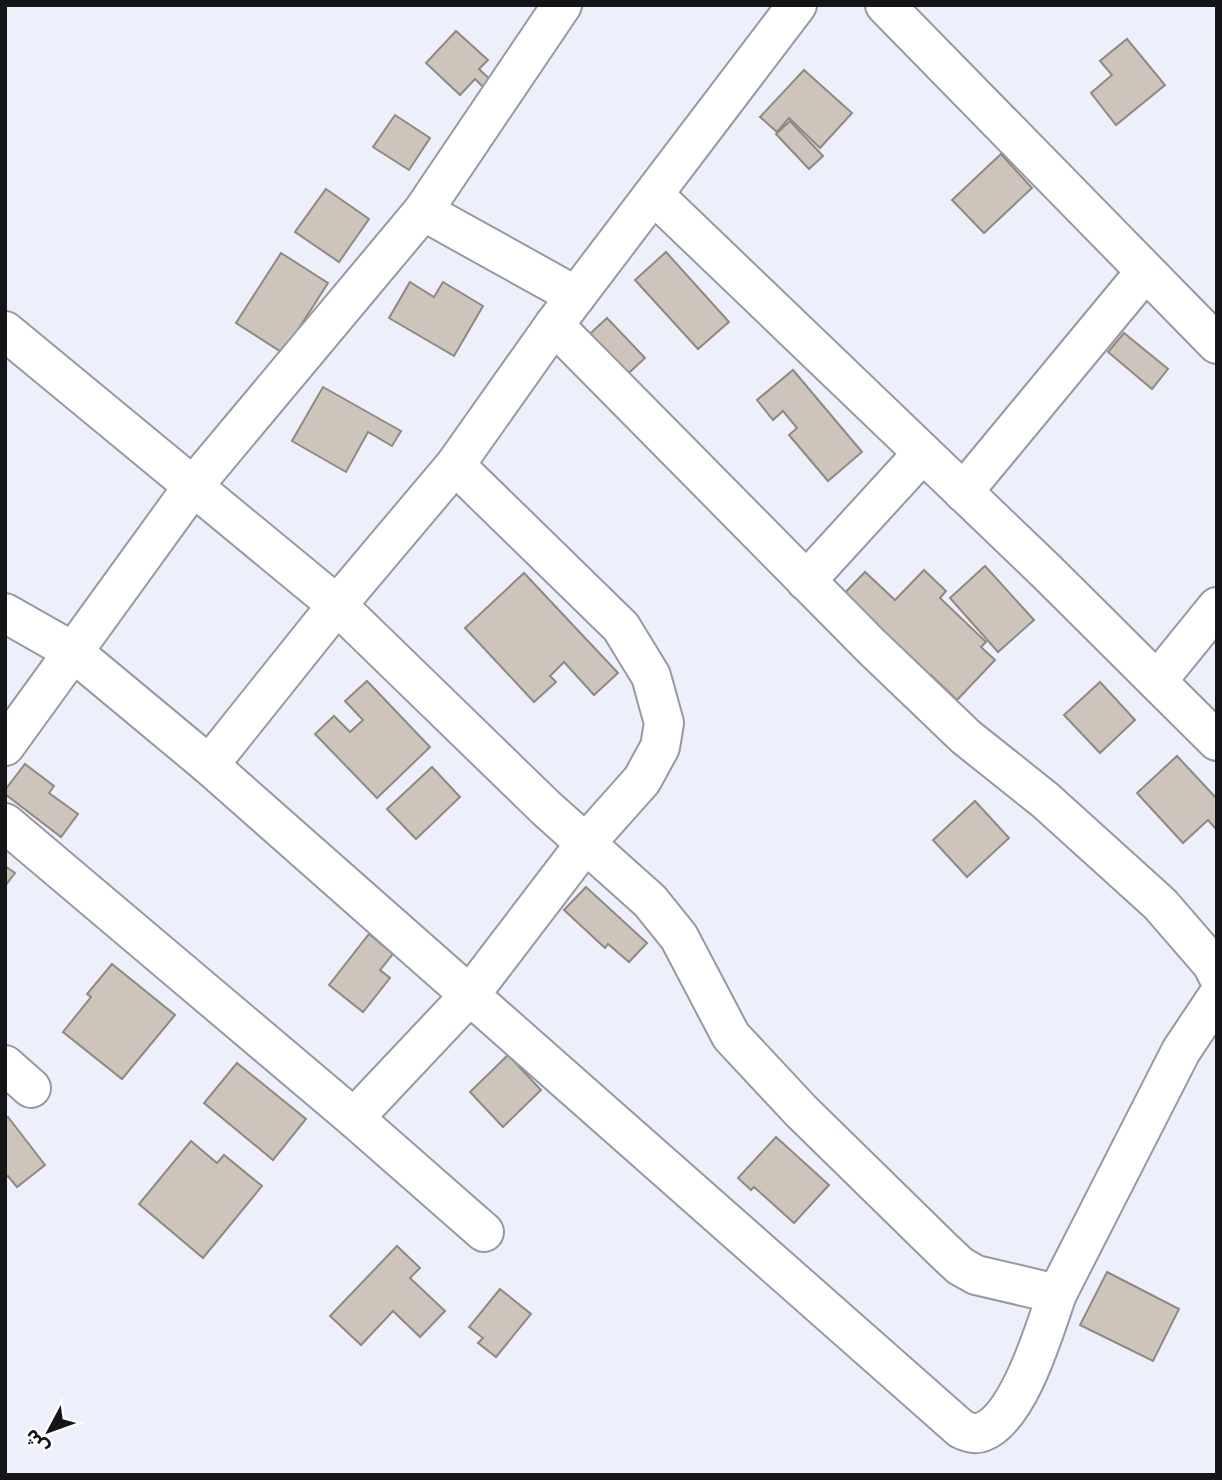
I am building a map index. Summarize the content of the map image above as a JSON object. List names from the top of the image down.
{
  "north": "bottom left"
}
